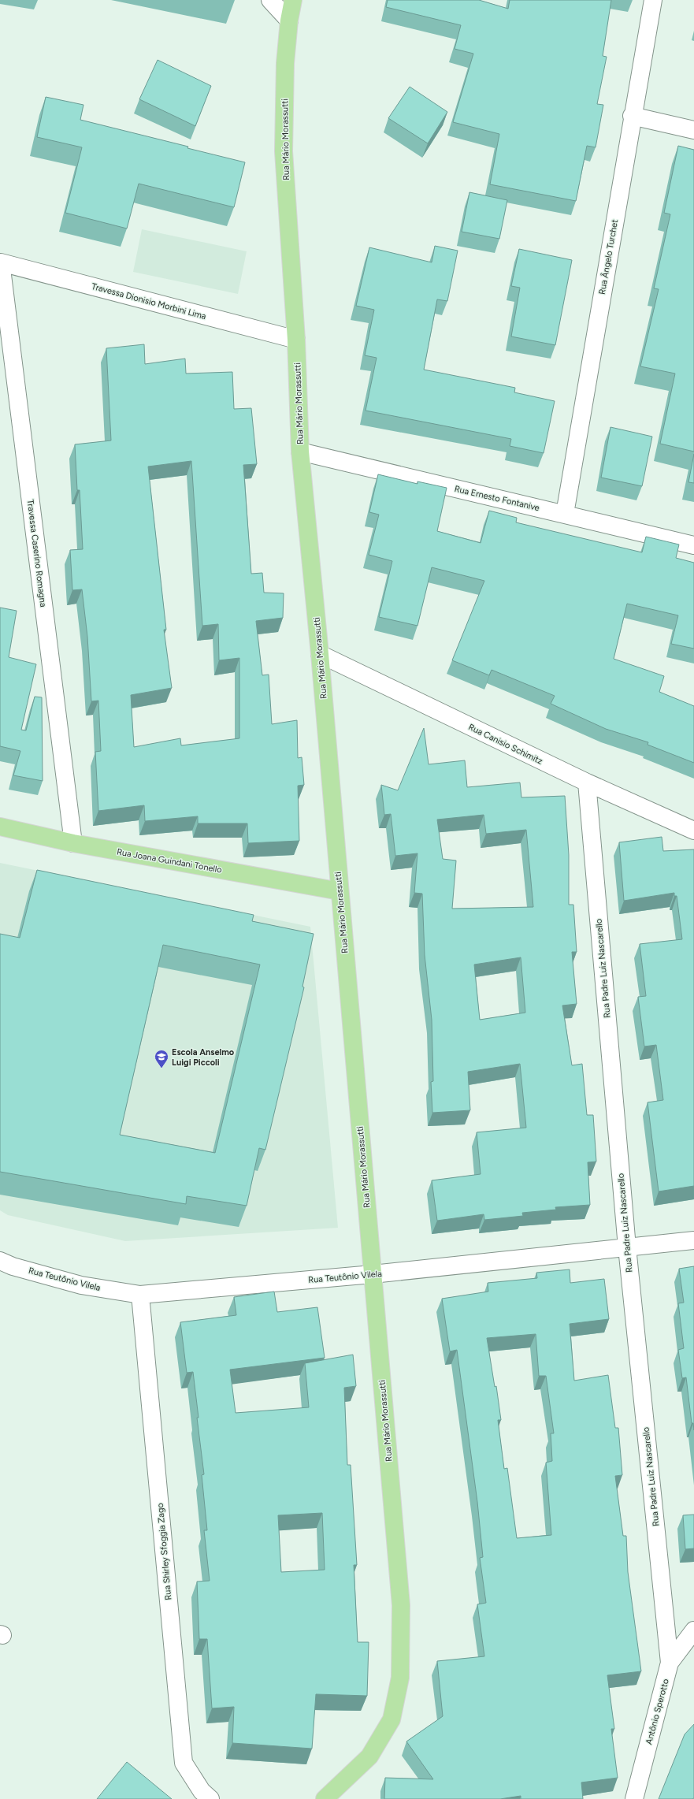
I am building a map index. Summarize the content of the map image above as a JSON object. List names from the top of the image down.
{
  "streets": {
    "main road": ["Rua Mário Morassutti", "Rua Joana Guindani Tonello"],
    "street": [
      "Rua Ângelo Turchet",
      "Travessa Dionisio Morbini Lima",
      "Rua Ernesto Fontanive",
      "Travessa Caserino Romagna",
      "Rua Canisio Schimitz",
      "Rua Padre Luiz Nascarello",
      "Rua Teutônio Vilela",
      "Rua Shirley Sfoggia Zago",
      "Antônio Sperotto"
    ]
  },
  "crossings": [
    ["Rua Mário Morassutti", "Travessa Dionisio Morbini Lima"],
    ["Rua Mário Morassutti", "Rua Ernesto Fontanive"],
    ["Rua Mário Morassutti", "Rua Canisio Schimitz"],
    ["Rua Mário Morassutti", "Rua Joana Guindani Tonello"],
    ["Rua Mário Morassutti", "Rua Teutônio Vilela"],
    ["Rua Ângelo Turchet", "Rua Ernesto Fontanive"],
    ["Travessa Dionisio Morbini Lima", "Travessa Caserino Romagna"],
    ["Travessa Caserino Romagna", "Rua Joana Guindani Tonello"],
    ["Rua Canisio Schimitz", "Rua Padre Luiz Nascarello"],
    ["Rua Padre Luiz Nascarello", "Rua Teutônio Vilela"],
    ["Rua Padre Luiz Nascarello", "Antônio Sperotto"],
    ["Rua Teutônio Vilela", "Rua Shirley Sfoggia Zago"]
  ],
  "places": {
    "school or university": ["Escola Anselmo Luigi Piccoli"]
  }
}
